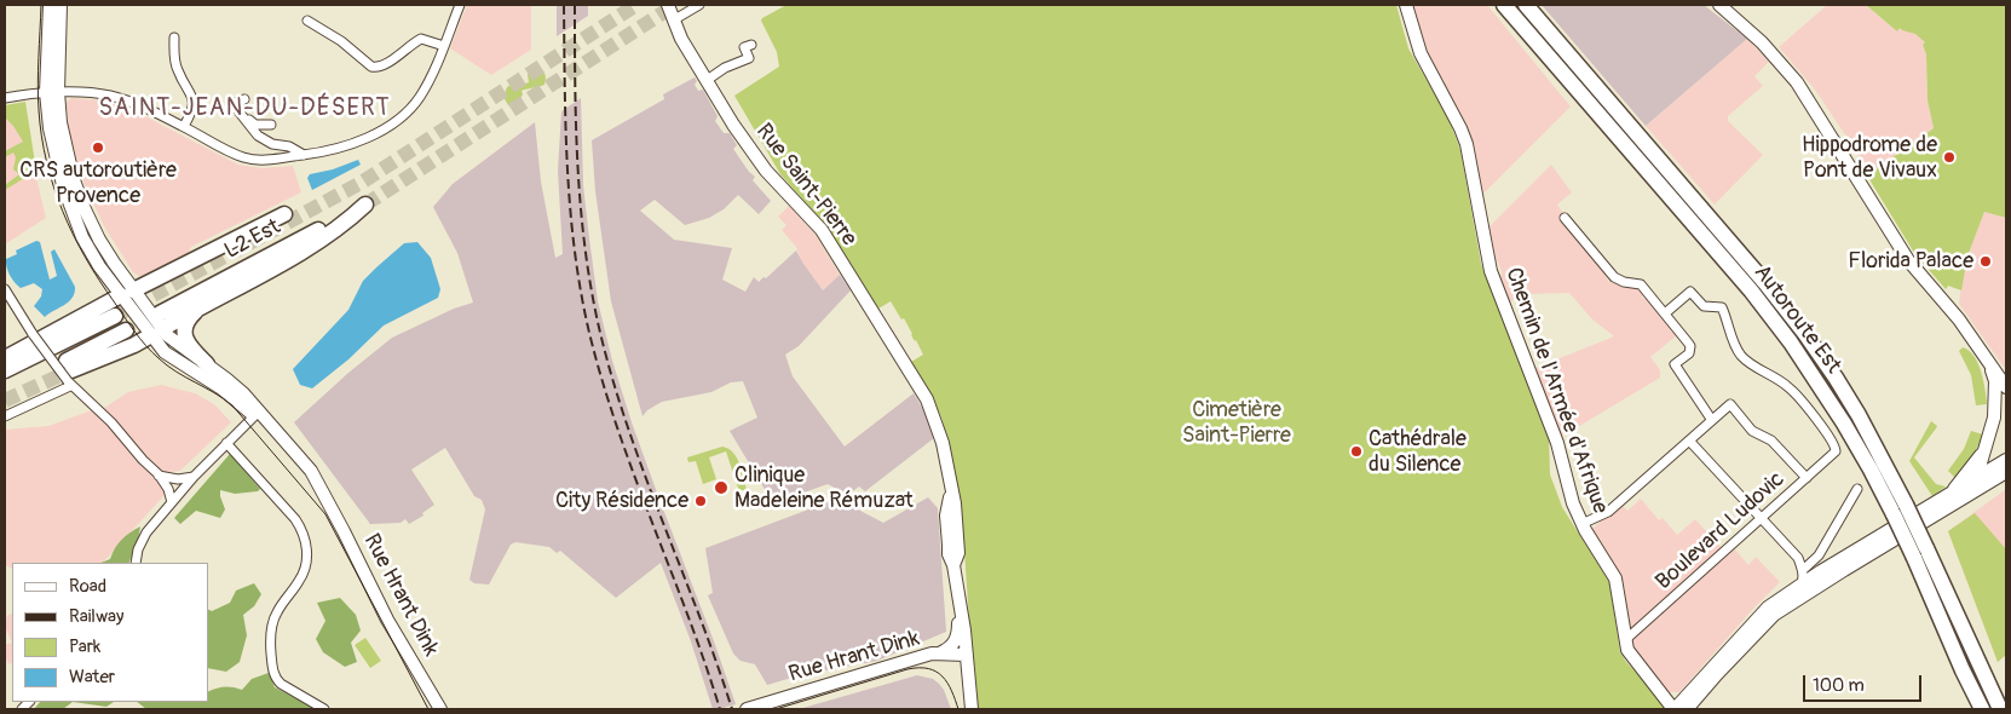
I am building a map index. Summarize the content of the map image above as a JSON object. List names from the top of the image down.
{
  "streets": {
    "highway": ["L2 Est", "Autoroute Est"],
    "street": [
      "Rue Saint-Pierre",
      "Chemin de l'Armée d'Afrique",
      "Boulevard Ludovic",
      "Rue Hrant Dink"
    ]
  },
  "crossings": [
    ["Rue Saint-Pierre", "Rue Hrant Dink"],
    ["Chemin de l'Armée d'Afrique", "Boulevard Ludovic"]
  ],
  "districts": ["SAINT-JEAN-DU-DÉSERT"],
  "parks": ["Cimetière Saint-Pierre"],
  "places": [
    "CRS autoroutière Provence",
    "Hippodrome de Pont de Vivaux",
    "Florida Palace",
    "Cathédrale du Silence",
    "Clinique Madeleine Rémuzat",
    "City Résidence"
  ],
  "legend": [
    "Road",
    "Railway",
    "Park",
    "Water"
  ],
  "scale_bar": "100 m"
}
